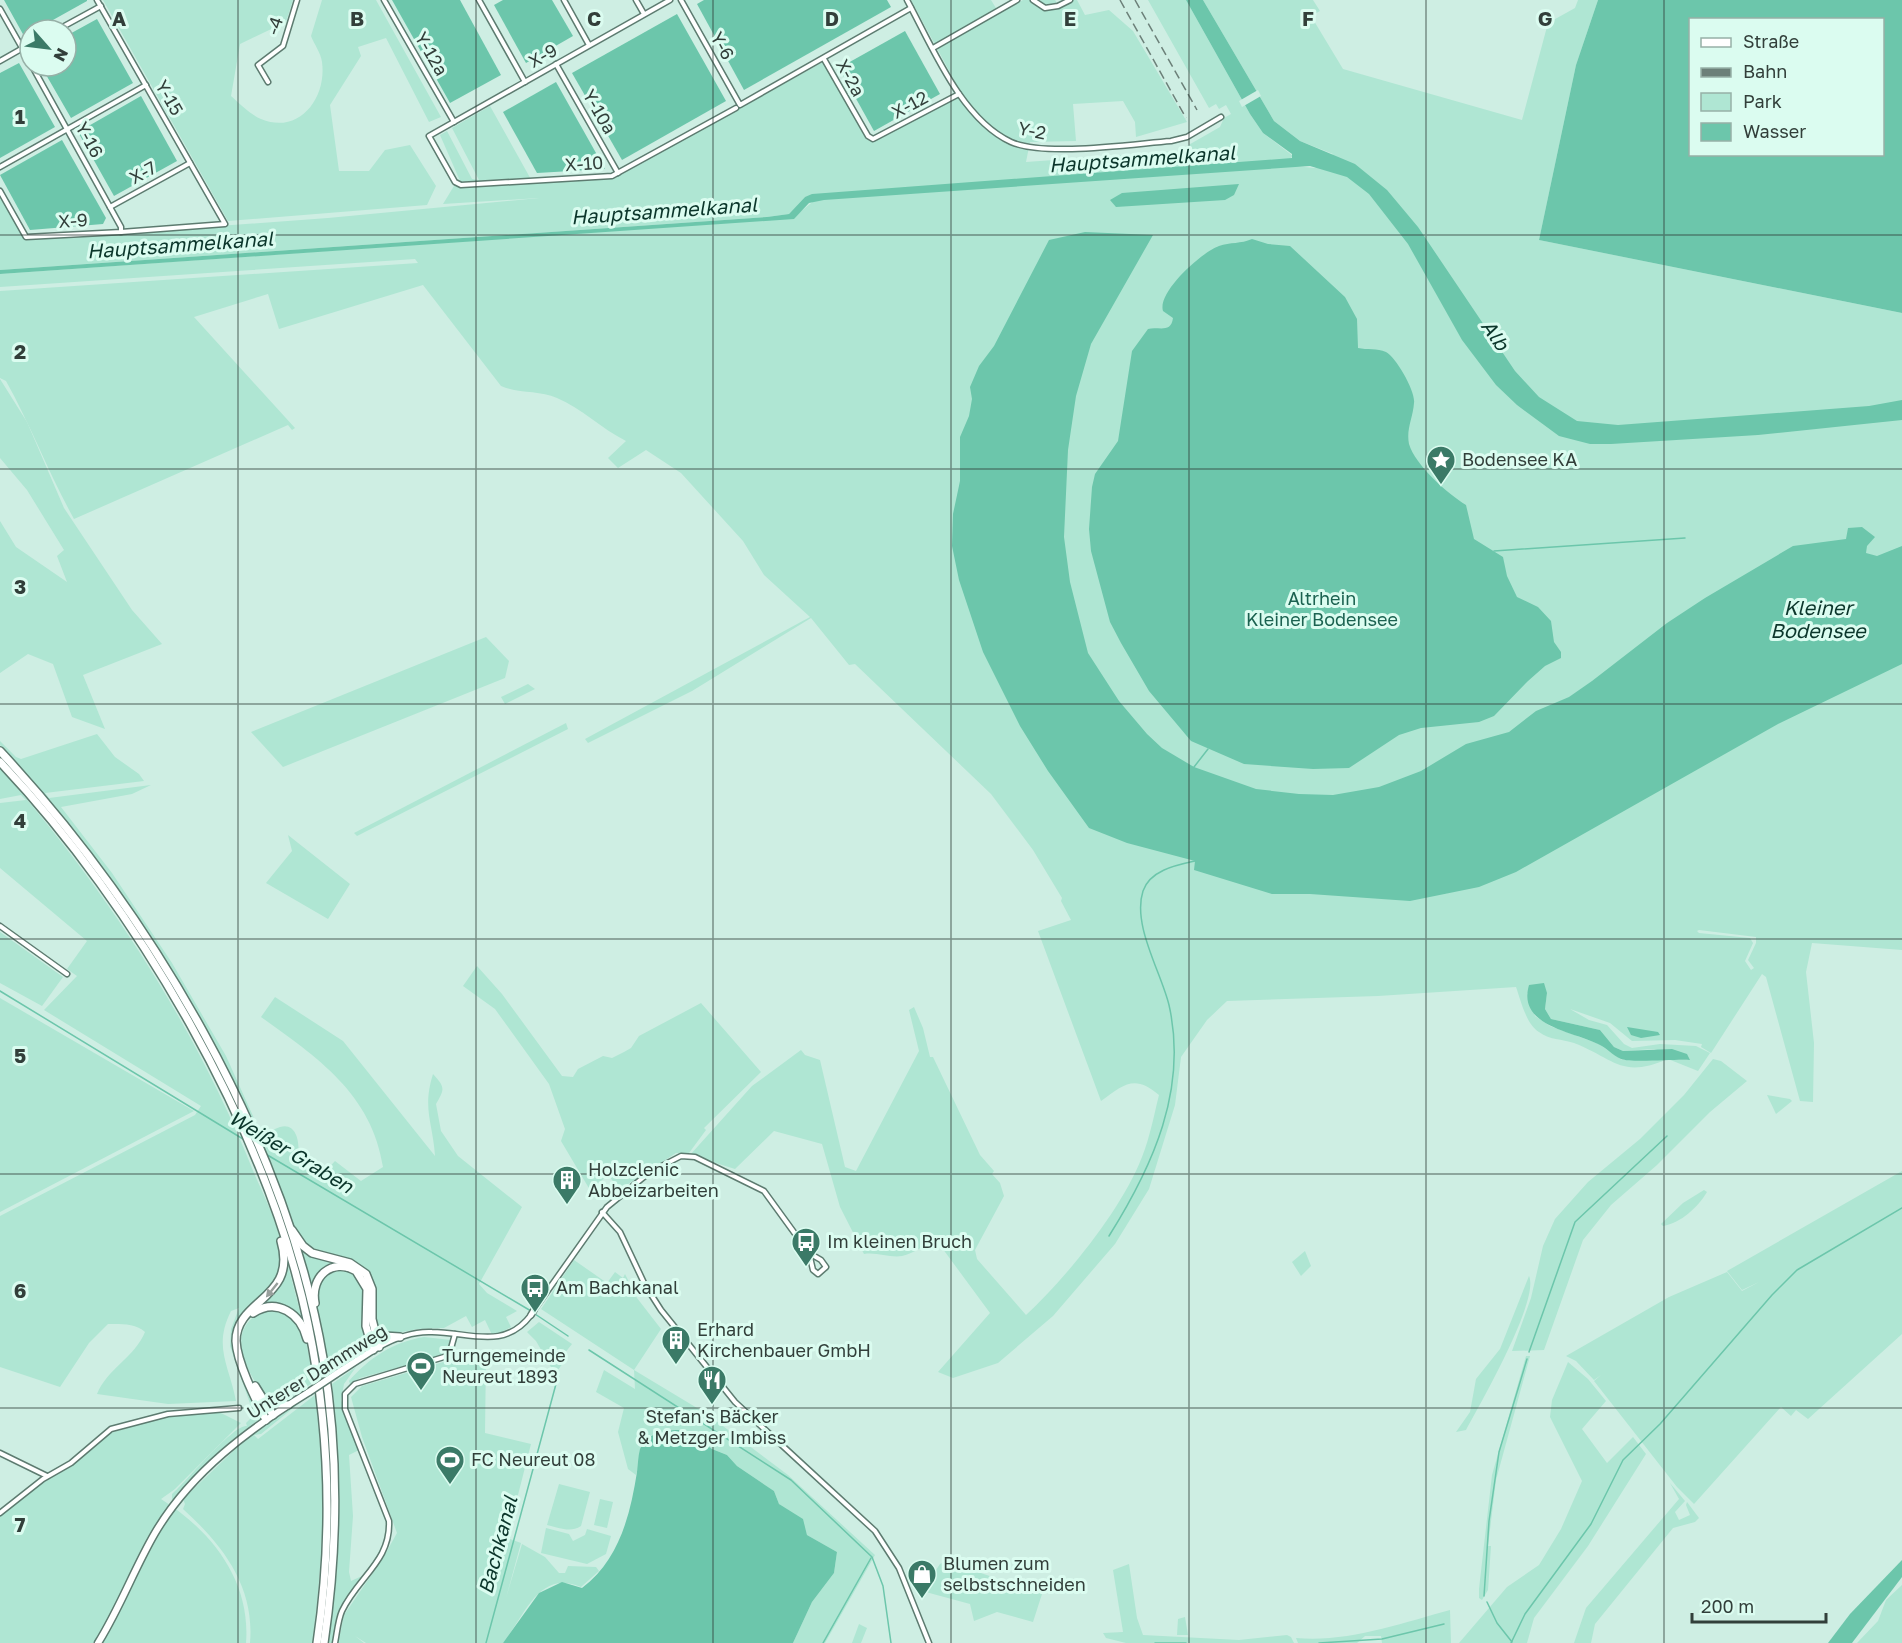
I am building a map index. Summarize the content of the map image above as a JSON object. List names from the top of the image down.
{
  "streets": {
    "main road": ["Unterer Dammweg"],
    "street": [
      "-4",
      "Y-6",
      "Y-12a",
      "X-9",
      "X-2a",
      "Y-15",
      "X-12",
      "Y-10a",
      "Y-2",
      "Y-16",
      "X-10",
      "X-7"
    ]
  },
  "crossings": [
    ["Y-6", "X-10"],
    ["Y-12a", "X-9"],
    ["X-9", "Y-15"],
    ["X-9", "Y-10a"],
    ["X-9", "Y-16"],
    ["X-9", "X-10"],
    ["X-2a", "X-12"],
    ["X-2a", "X-10"],
    ["Y-15", "X-7"],
    ["X-12", "Y-2"],
    ["Y-10a", "X-10"],
    ["Y-2", "X-10"],
    ["Y-16", "X-7"]
  ],
  "water": [
    "Hauptsammelkanal",
    "Alb",
    "Kleiner Bodensee",
    "Weißer Graben",
    "Bachkanal"
  ],
  "parks": ["Altrhein Kleiner Bodensee"],
  "places": {
    "place": ["Bodensee KA"],
    "building": ["Holzclenic Abbeizarbeiten", "Erhard Kirchenbauer GmbH"],
    "bus stop": ["Im kleinen Bruch", "Am Bachkanal"],
    "sports": ["Turngemeinde Neureut 1893", "FC Neureut 08"],
    "restaurant": ["Stefan's Bäcker & Metzger Imbiss"],
    "shop": ["Blumen zum selbstschneiden"]
  },
  "legend": [
    "Straße",
    "Bahn",
    "Park",
    "Wasser"
  ],
  "scale_bar": "200 m",
  "north": "bottom right",
  "grid": {
    "columns": [
      "A",
      "B",
      "C",
      "D",
      "E",
      "F",
      "G"
    ],
    "rows": [
      "1",
      "2",
      "3",
      "4",
      "5",
      "6",
      "7"
    ]
  }
}
